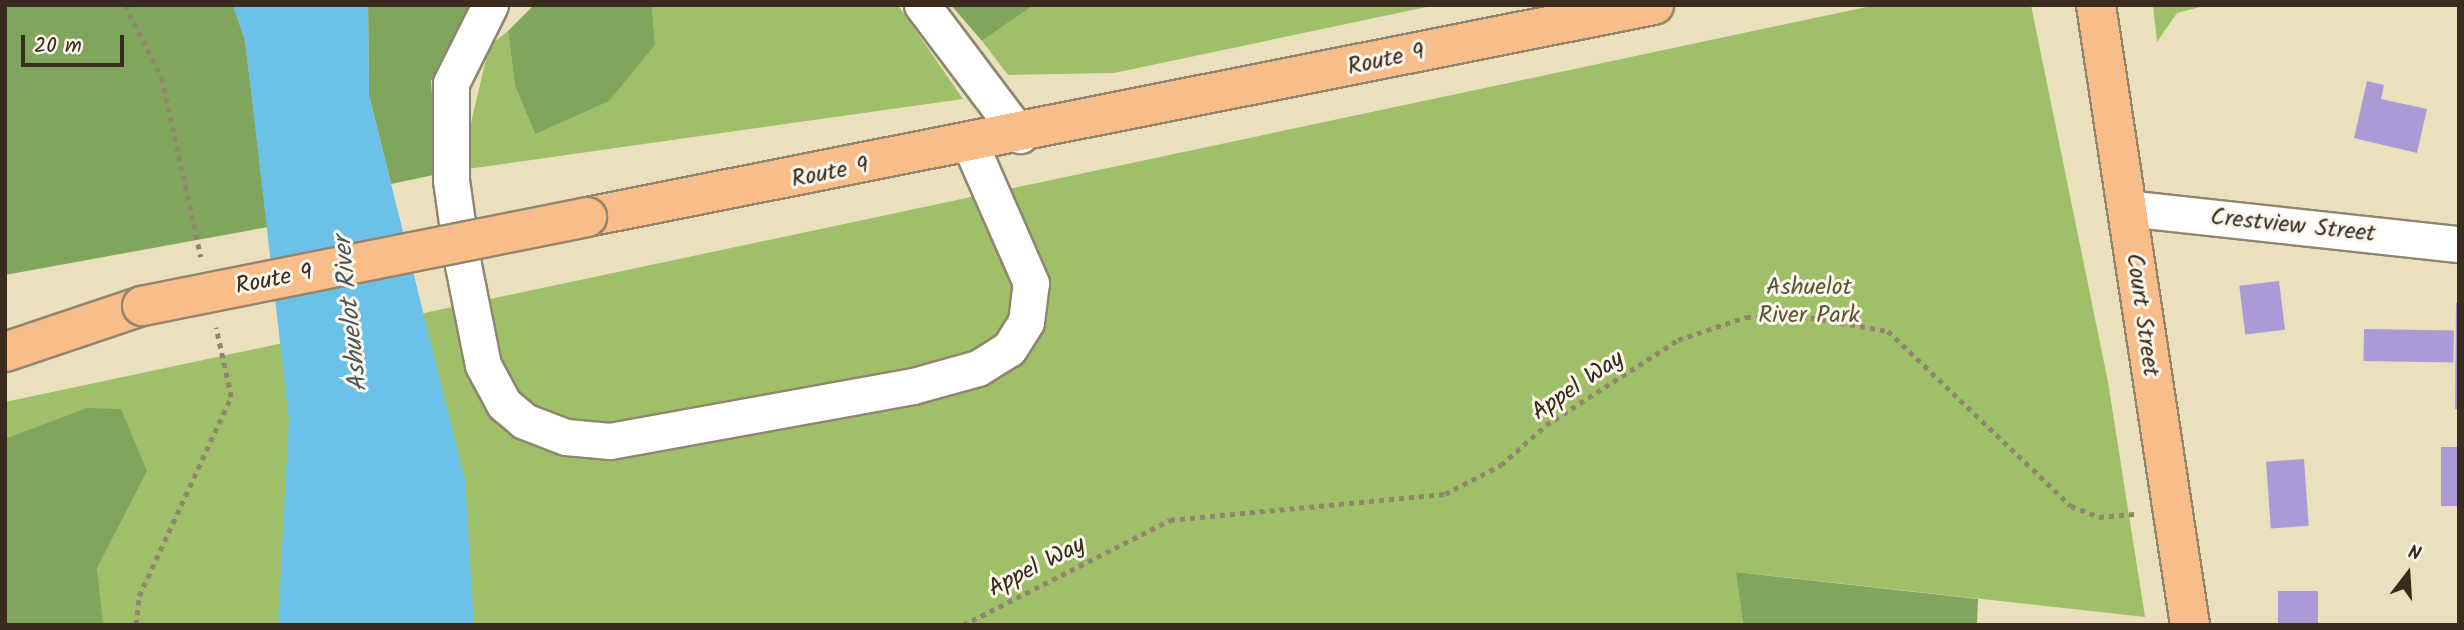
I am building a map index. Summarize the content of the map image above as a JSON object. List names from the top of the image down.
{
  "streets": {
    "main road": ["Route 9", "Court Street"],
    "street": ["Crestview Street"],
    "path": ["Appel Way"]
  },
  "crossings": [
    ["Crestview Street", "Court Street"],
    ["Court Street", "Appel Way"]
  ],
  "water": ["Ashuelot River"],
  "parks": ["Ashuelot River Park"],
  "scale_bar": "20 m",
  "north": "top"
}
